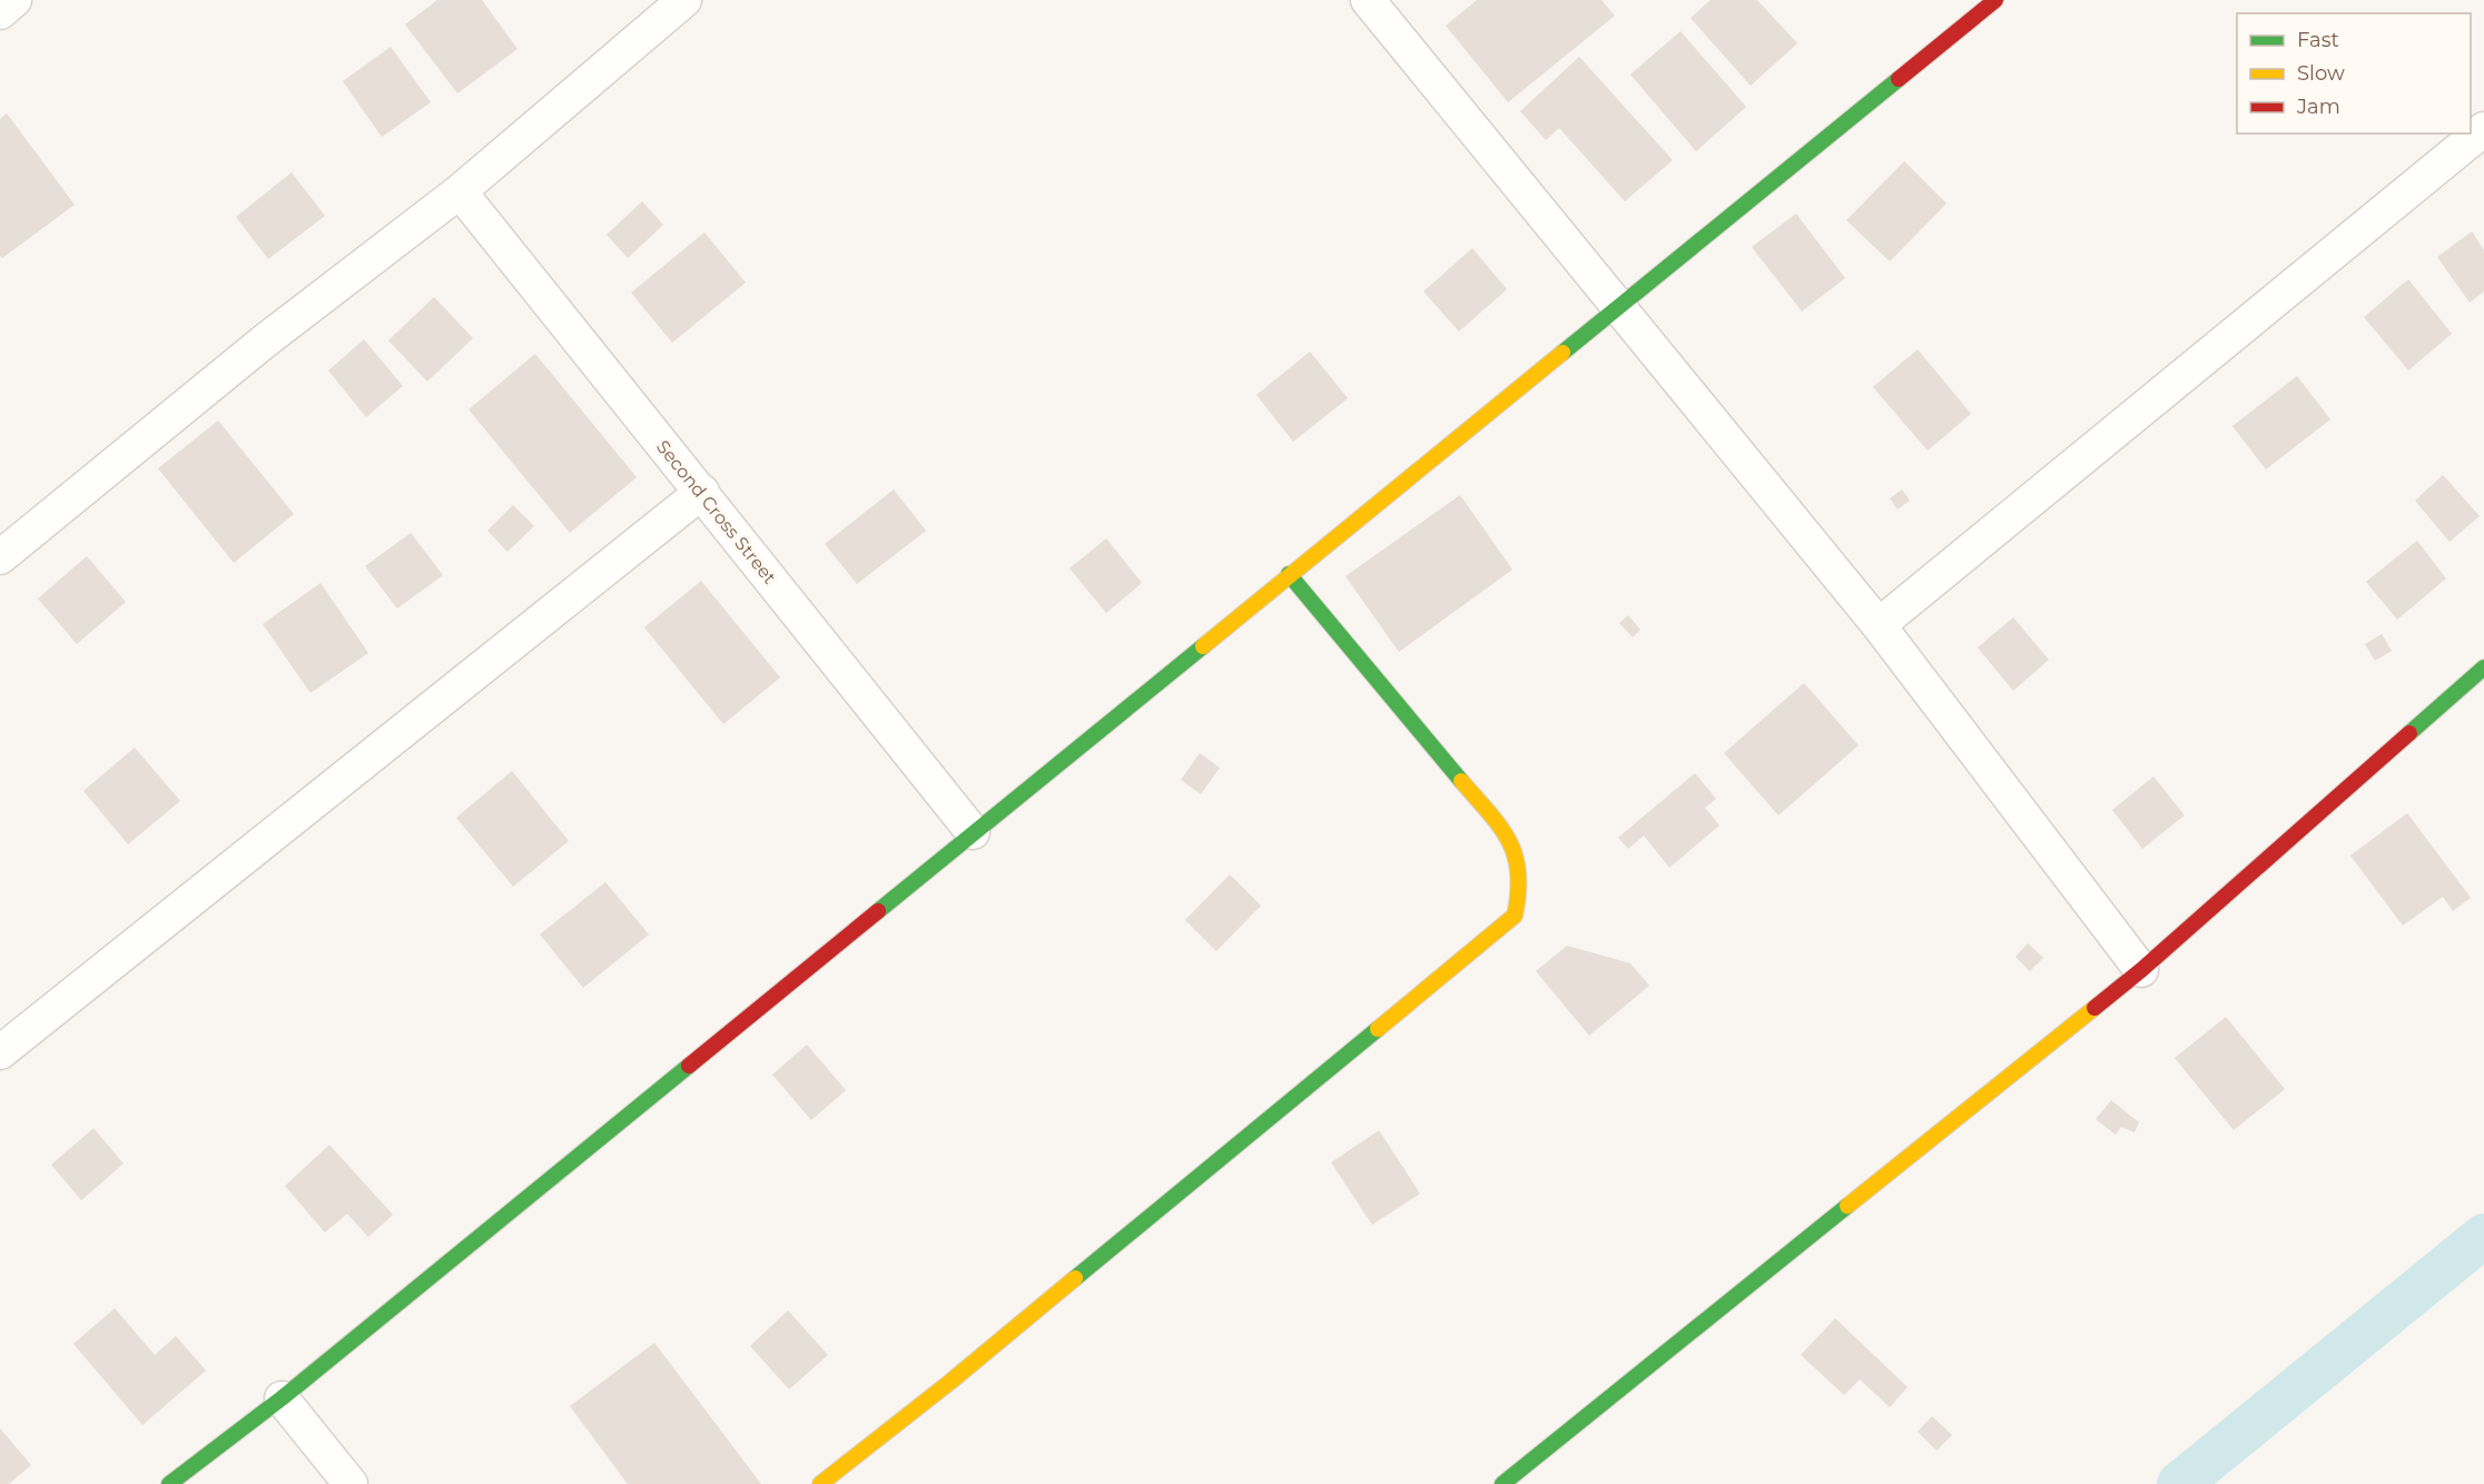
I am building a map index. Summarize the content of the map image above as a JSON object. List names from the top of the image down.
{
  "streets": {
    "street": ["Second Cross Street"]
  },
  "legend": ["Fast", "Slow", "Jam"]
}
